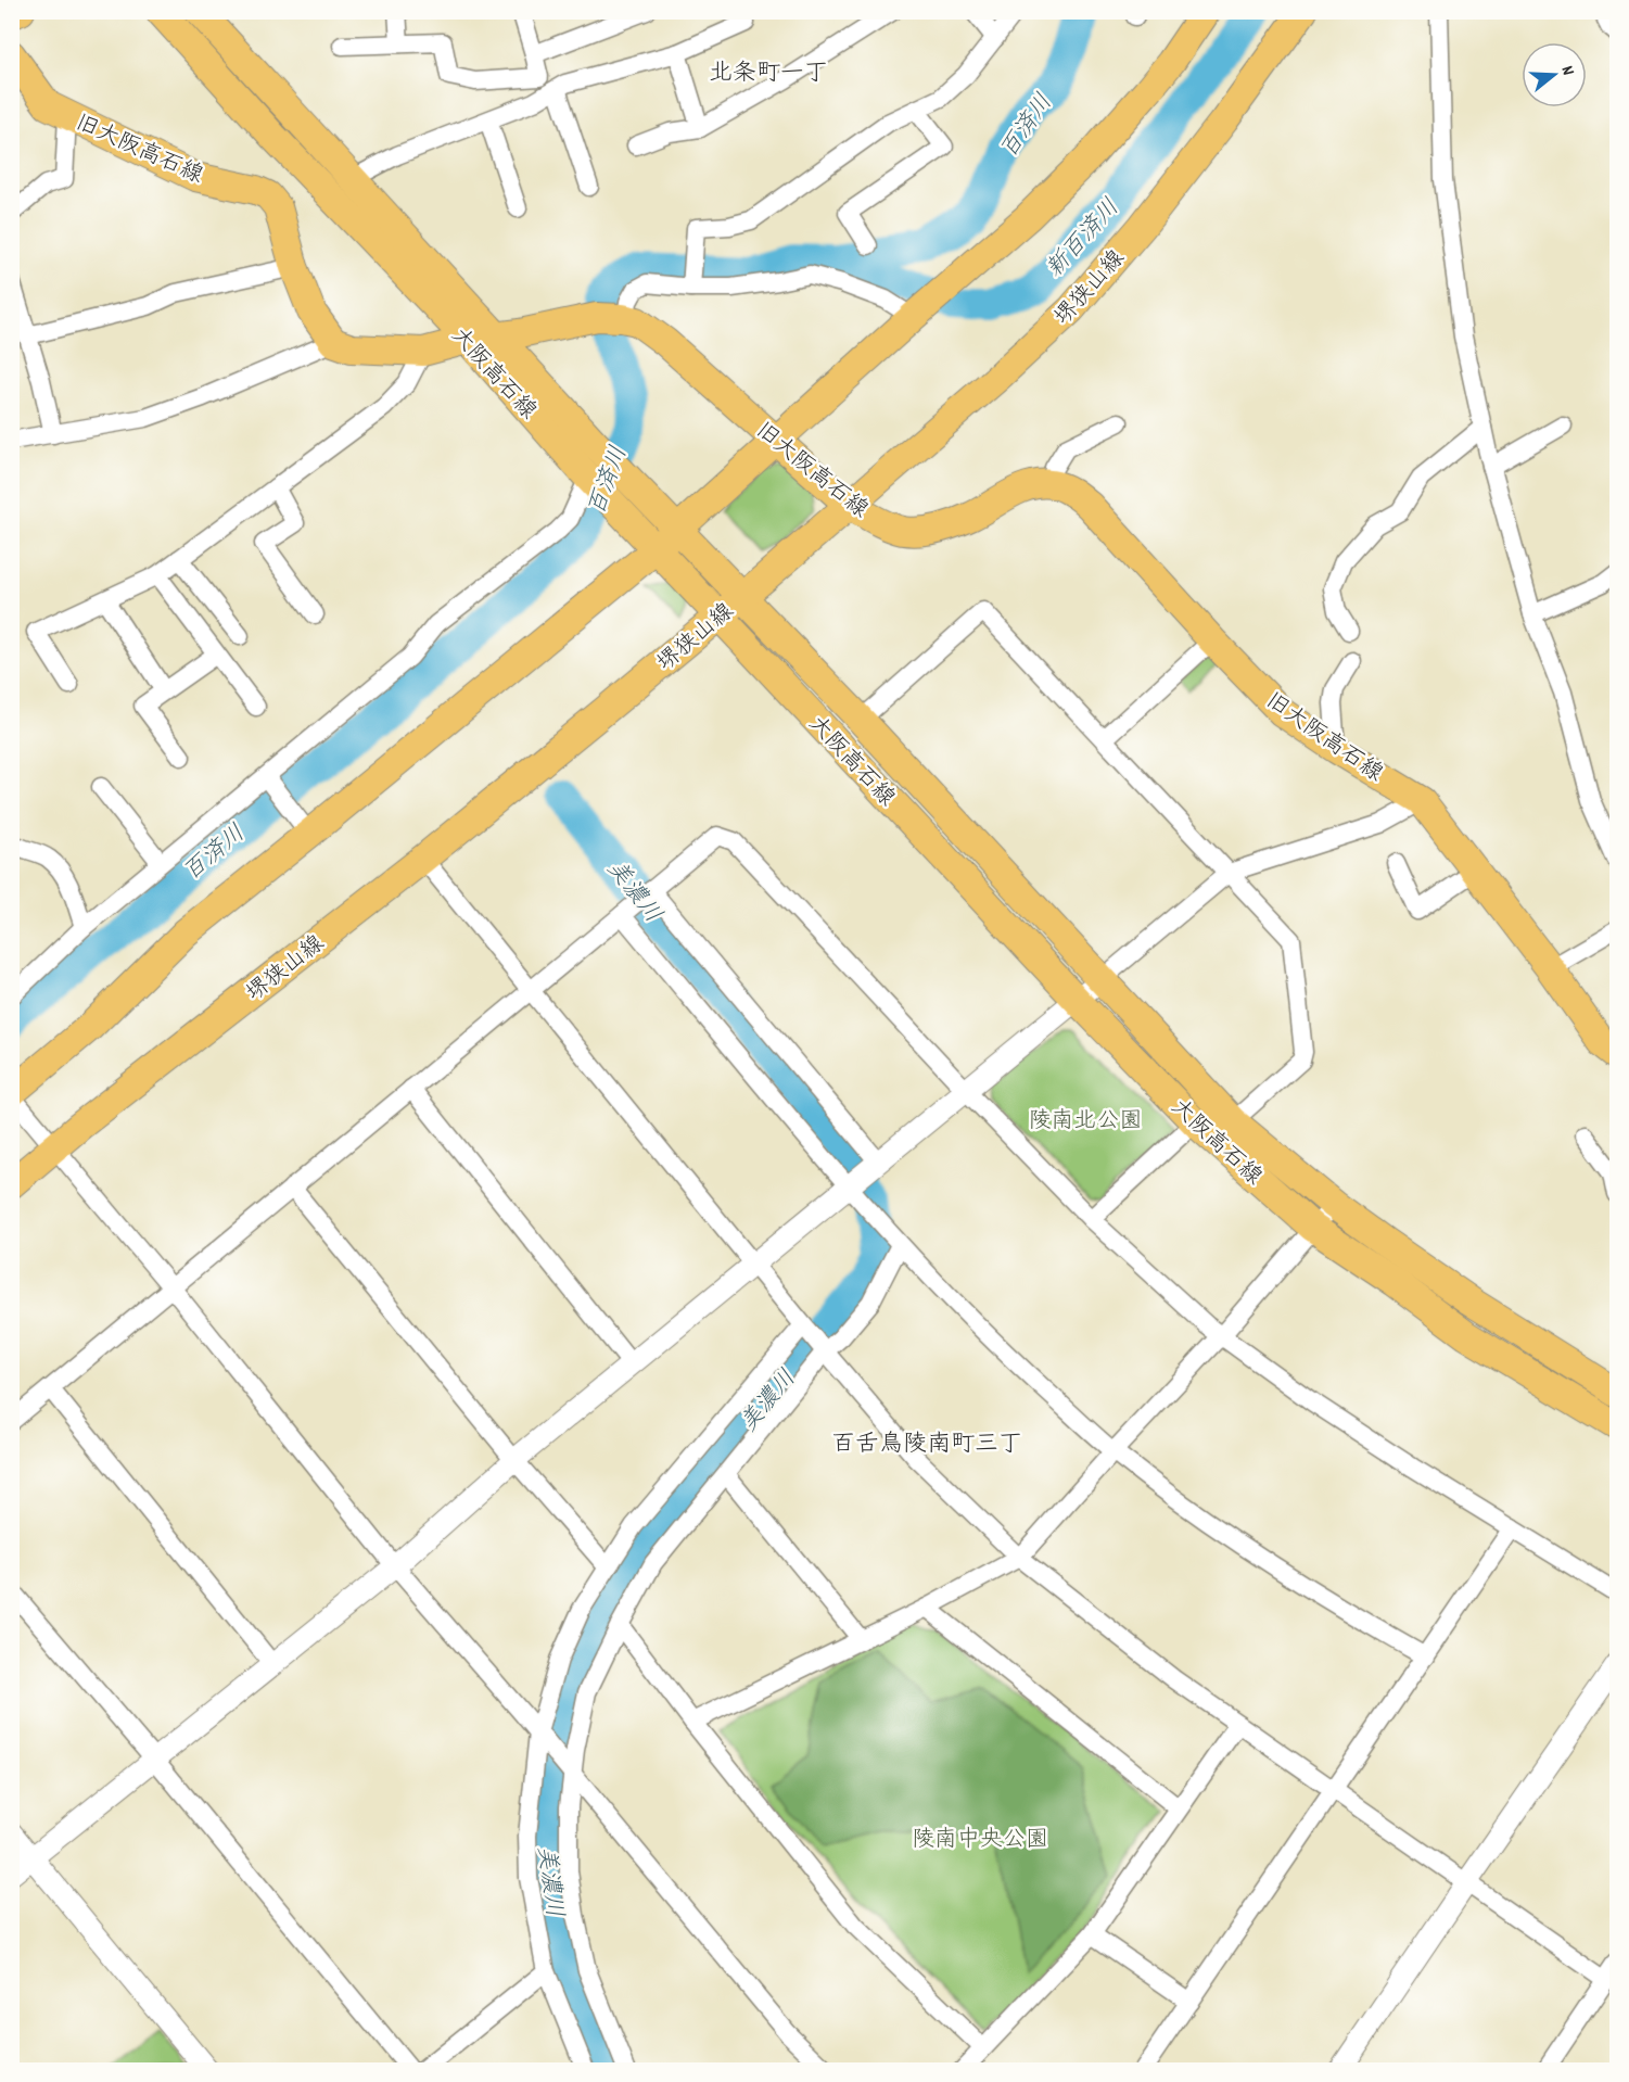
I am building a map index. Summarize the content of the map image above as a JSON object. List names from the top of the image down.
{
  "streets": {
    "main road": ["旧大阪高石線", "堺狭山線", "大阪高石線"]
  },
  "crossings": [
    ["旧大阪高石線", "堺狭山線"],
    ["堺狭山線", "大阪高石線"]
  ],
  "districts": ["北条町一丁", "百舌鳥陵南町三丁"],
  "water": ["百済川", "新百済川", "美濃川"],
  "parks": ["陵南北公園", "陵南中央公園"],
  "north": "right"
}
